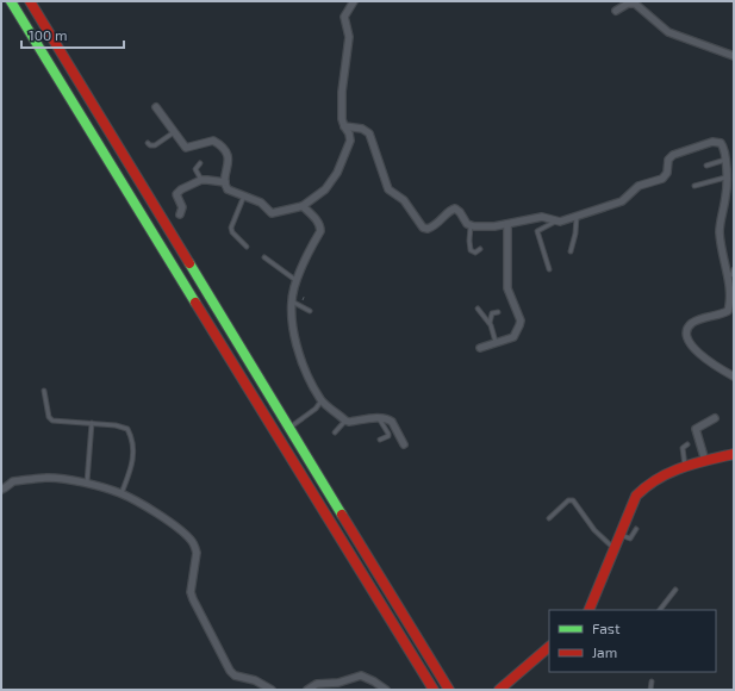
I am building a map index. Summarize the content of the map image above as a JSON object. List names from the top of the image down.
{
  "legend": ["Fast", "Jam"],
  "scale_bar": "100 m"
}
